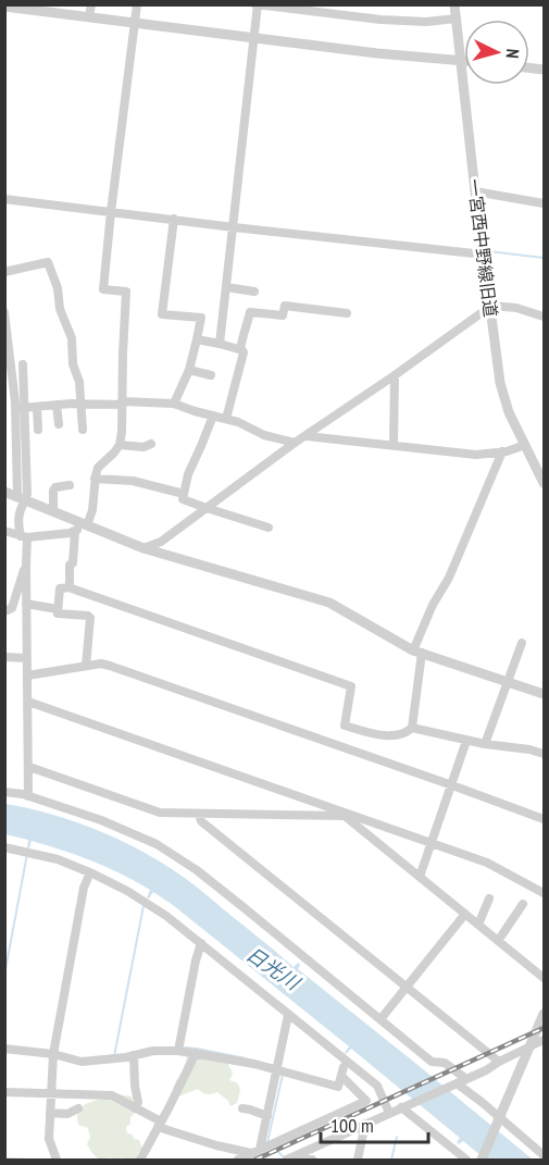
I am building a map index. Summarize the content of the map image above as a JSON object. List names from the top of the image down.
{
  "streets": {
    "street": ["一宮西中野線旧道"]
  },
  "water": ["日光川"],
  "scale_bar": "100 m",
  "north": "right"
}
